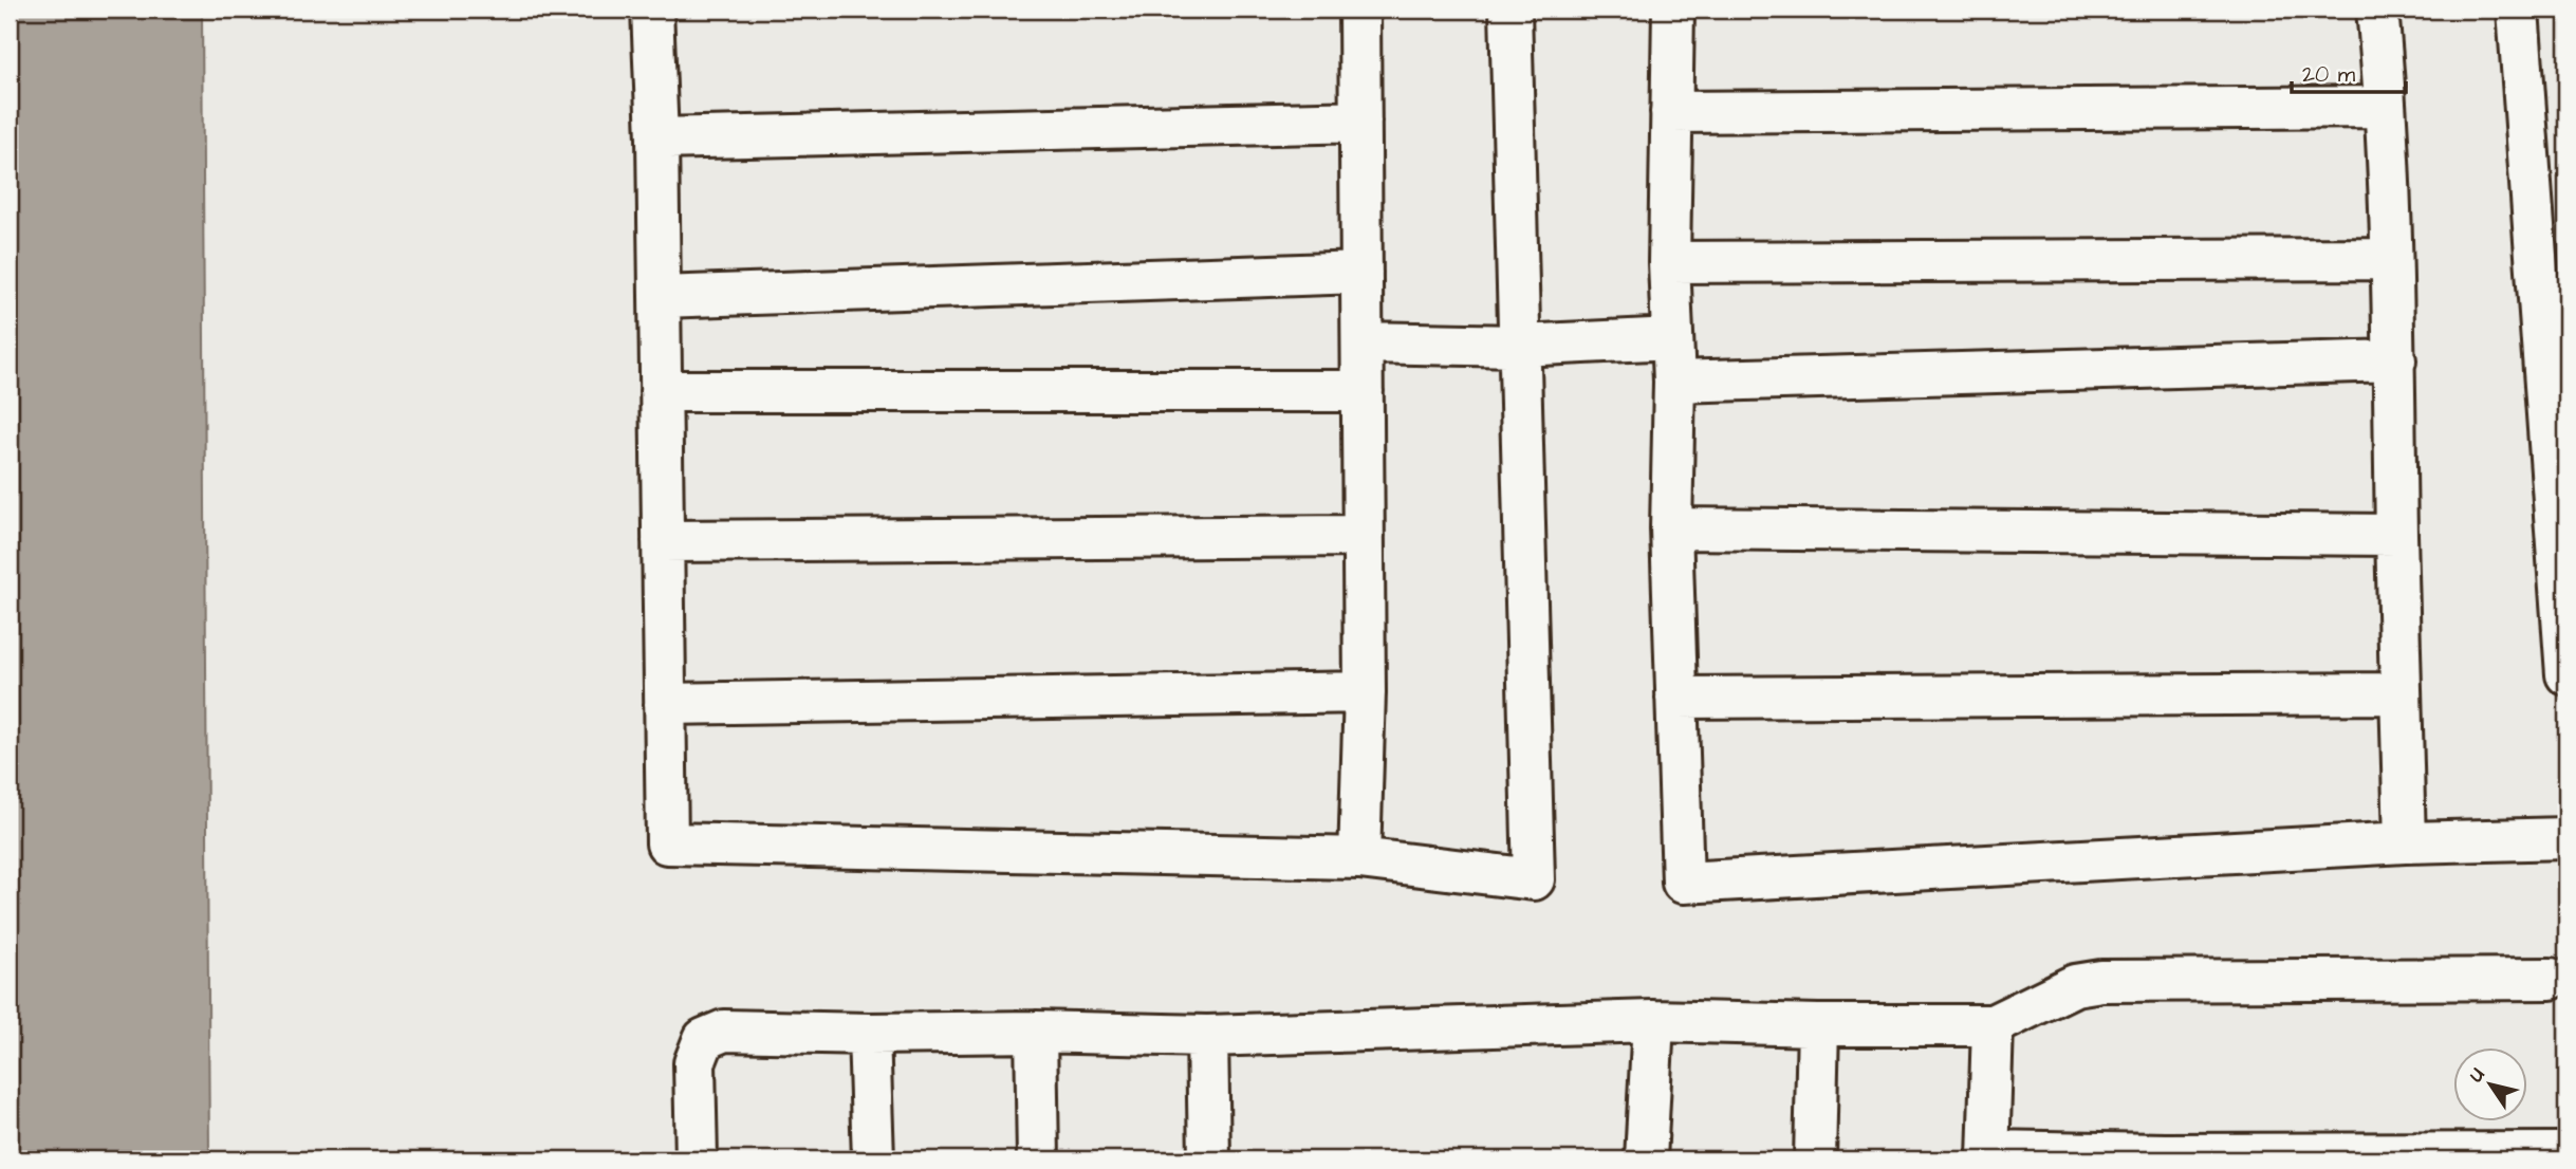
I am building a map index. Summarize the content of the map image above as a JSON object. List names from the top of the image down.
{
  "scale_bar": "20 m",
  "north": "top left"
}
